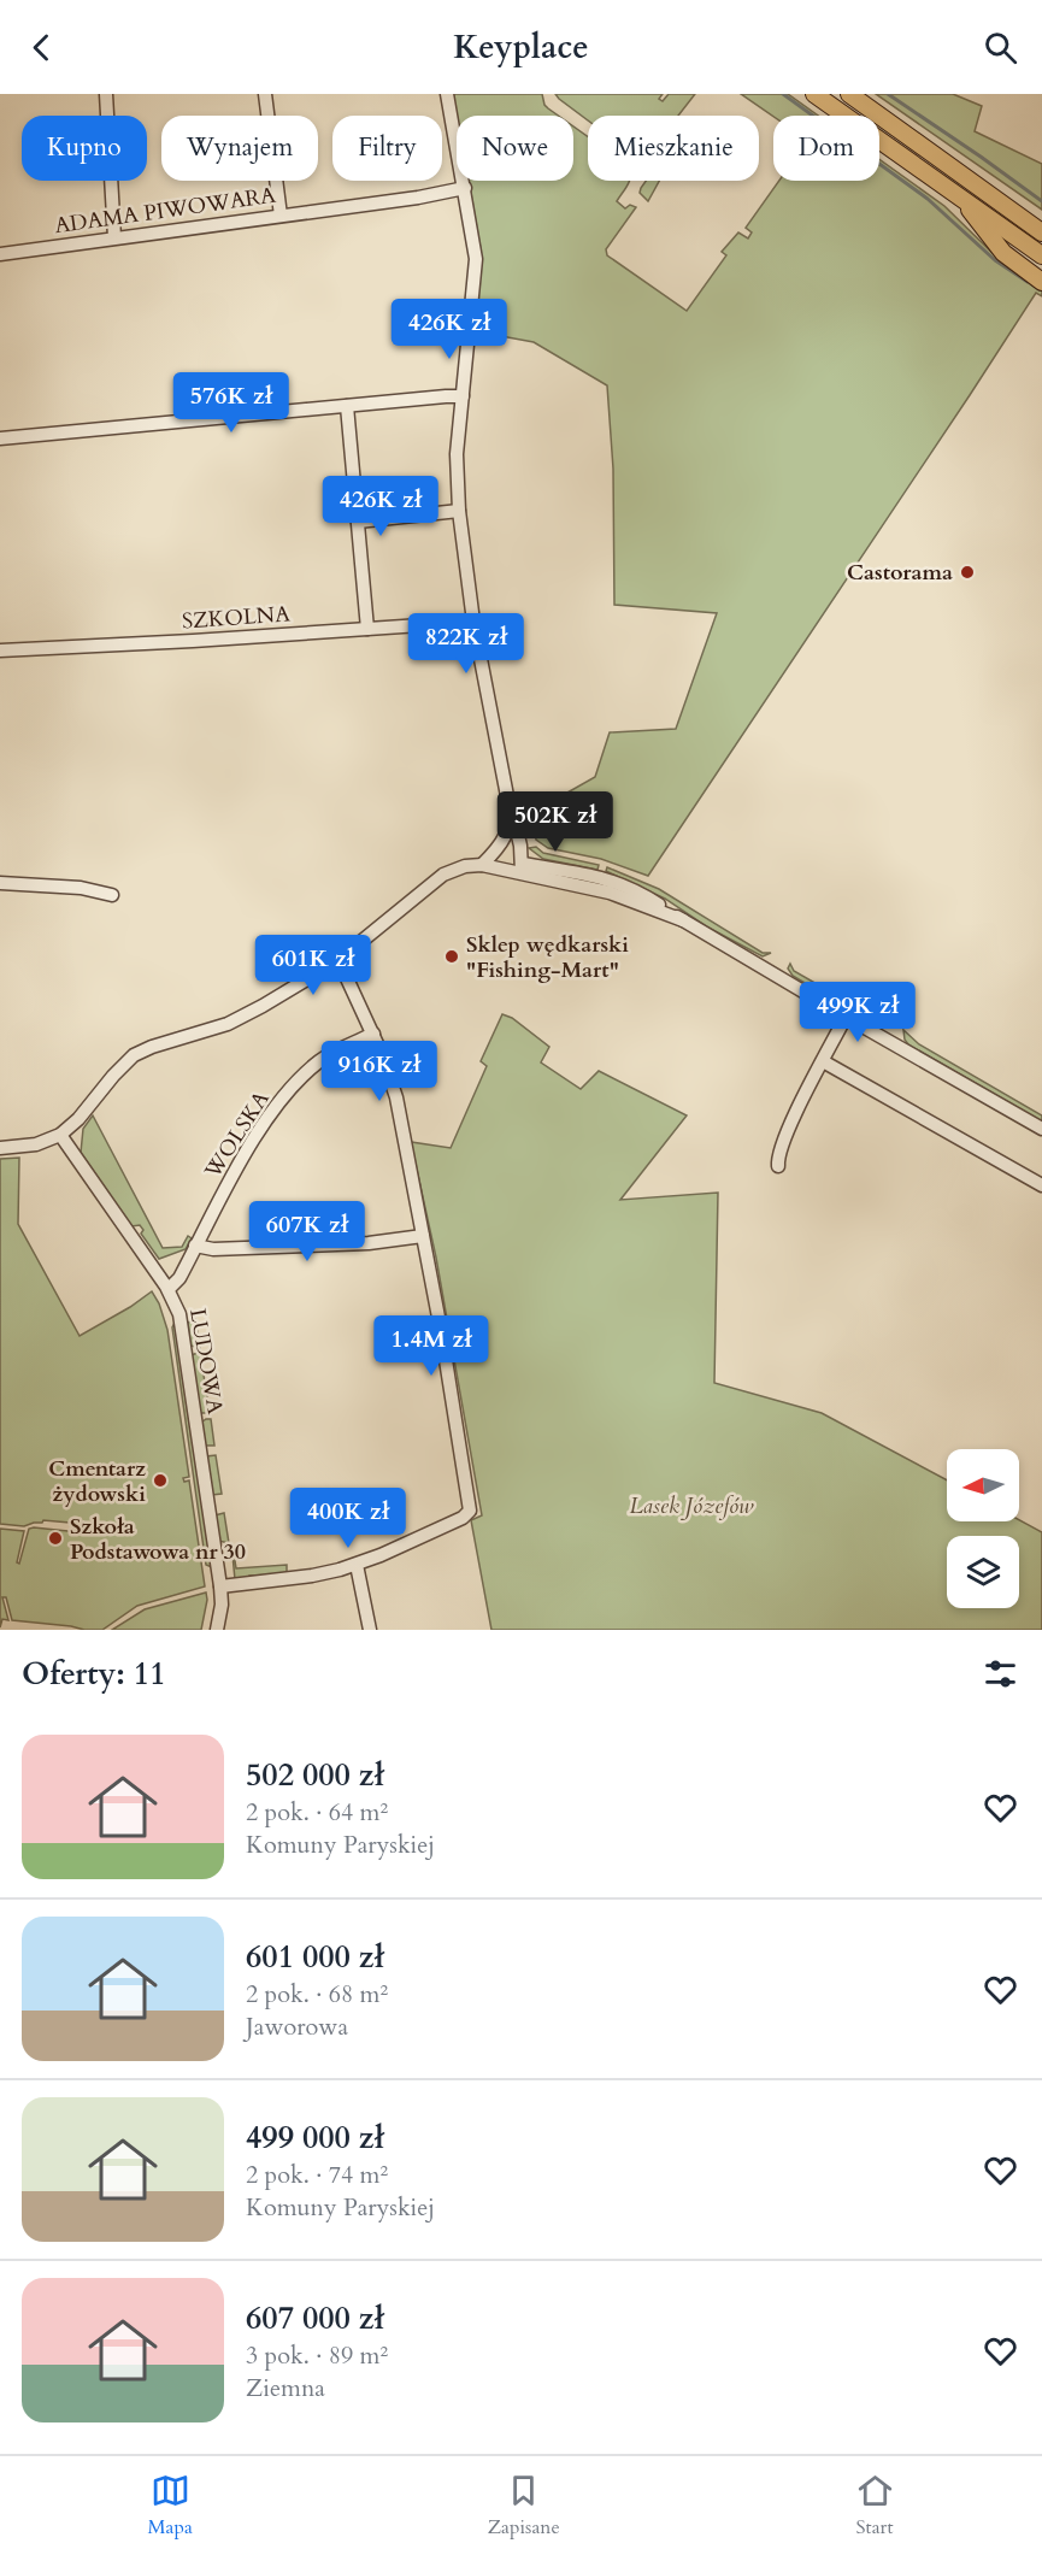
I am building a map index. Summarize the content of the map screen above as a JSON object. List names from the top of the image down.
{
  "streets": {
    "street": [
      "ADAMA PIWOWARA",
      "SZKOLNA",
      "WOLSKA",
      "LUDOWA"
    ]
  },
  "crossings": [
    ["WOLSKA", "LUDOWA"]
  ],
  "parks": ["Lasek Józefów"],
  "places": [
    "Castorama",
    "Sklep wędkarski \"Fishing-Mart\"",
    "Cmentarz żydowski",
    "Szkoła Podstawowa nr 30"
  ],
  "north": "left",
  "page": {
    "header": "Keyplace",
    "chip": [
      "Kupno",
      "Wynajem",
      "Filtry",
      "Nowe",
      "Mieszkanie",
      "Dom"
    ],
    "price": [
      "426K zł",
      "576K zł",
      "426K zł",
      "822K zł",
      "502K zł",
      "601K zł",
      "499K zł",
      "916K zł",
      "607K zł",
      "1.4M zł",
      "400K zł"
    ],
    "heading": "Oferty: 11",
    "list": [
      {
        "name": "502 000 zł",
        "note": "2 pok. · 64 m² · Komuny Paryskiej"
      },
      {
        "name": "601 000 zł",
        "note": "2 pok. · 68 m² · Jaworowa"
      },
      {
        "name": "499 000 zł",
        "note": "2 pok. · 74 m² · Komuny Paryskiej"
      },
      {
        "name": "607 000 zł",
        "note": "3 pok. · 89 m² · Ziemna"
      }
    ],
    "tabs": ["Mapa", "Zapisane", "Start"]
  }
}
